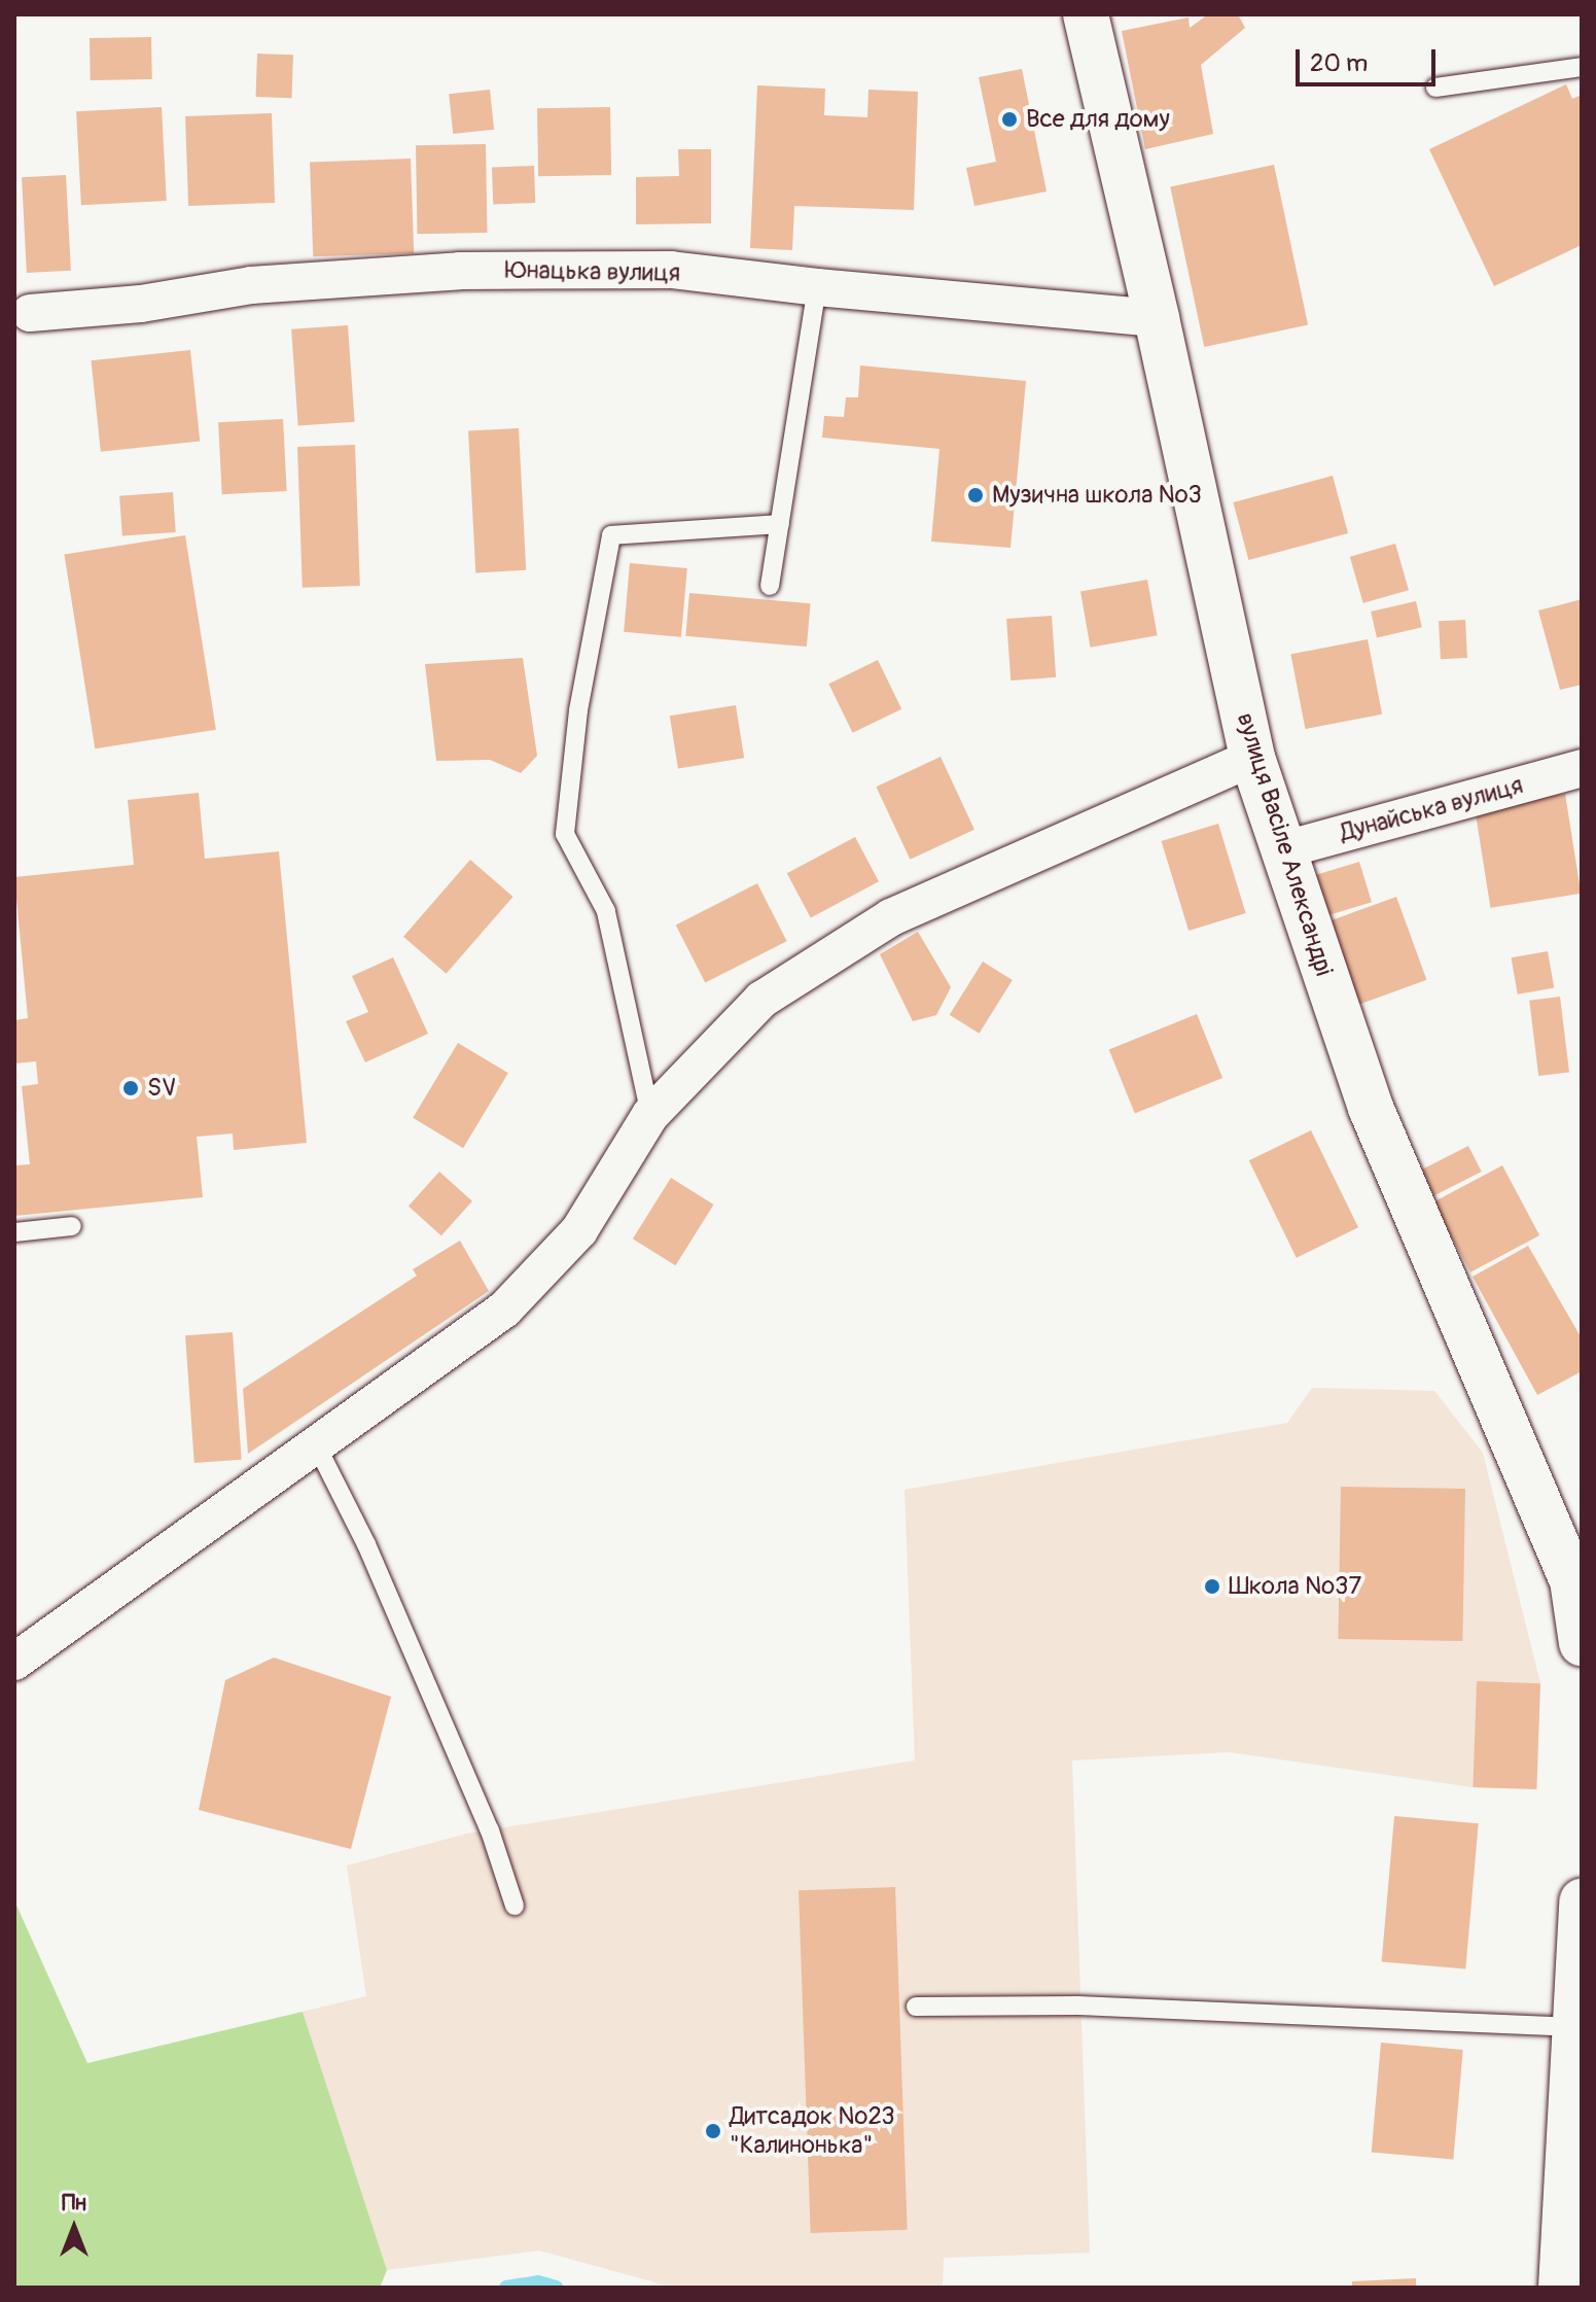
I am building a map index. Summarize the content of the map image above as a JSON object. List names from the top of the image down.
{
  "streets": {
    "main road": ["вулиця Васіле Александрі"],
    "street": ["Юнацька вулиця", "Дунайська вулиця"]
  },
  "crossings": [
    ["Юнацька вулиця", "вулиця Васіле Александрі"],
    ["Дунайська вулиця", "вулиця Васіле Александрі"]
  ],
  "places": [
    "Все для дому",
    "Музична школа №3",
    "SV",
    "Школа №37",
    "Дитсадок №23 \"Калинонька\""
  ],
  "scale_bar": "20 m",
  "north": "top"
}
